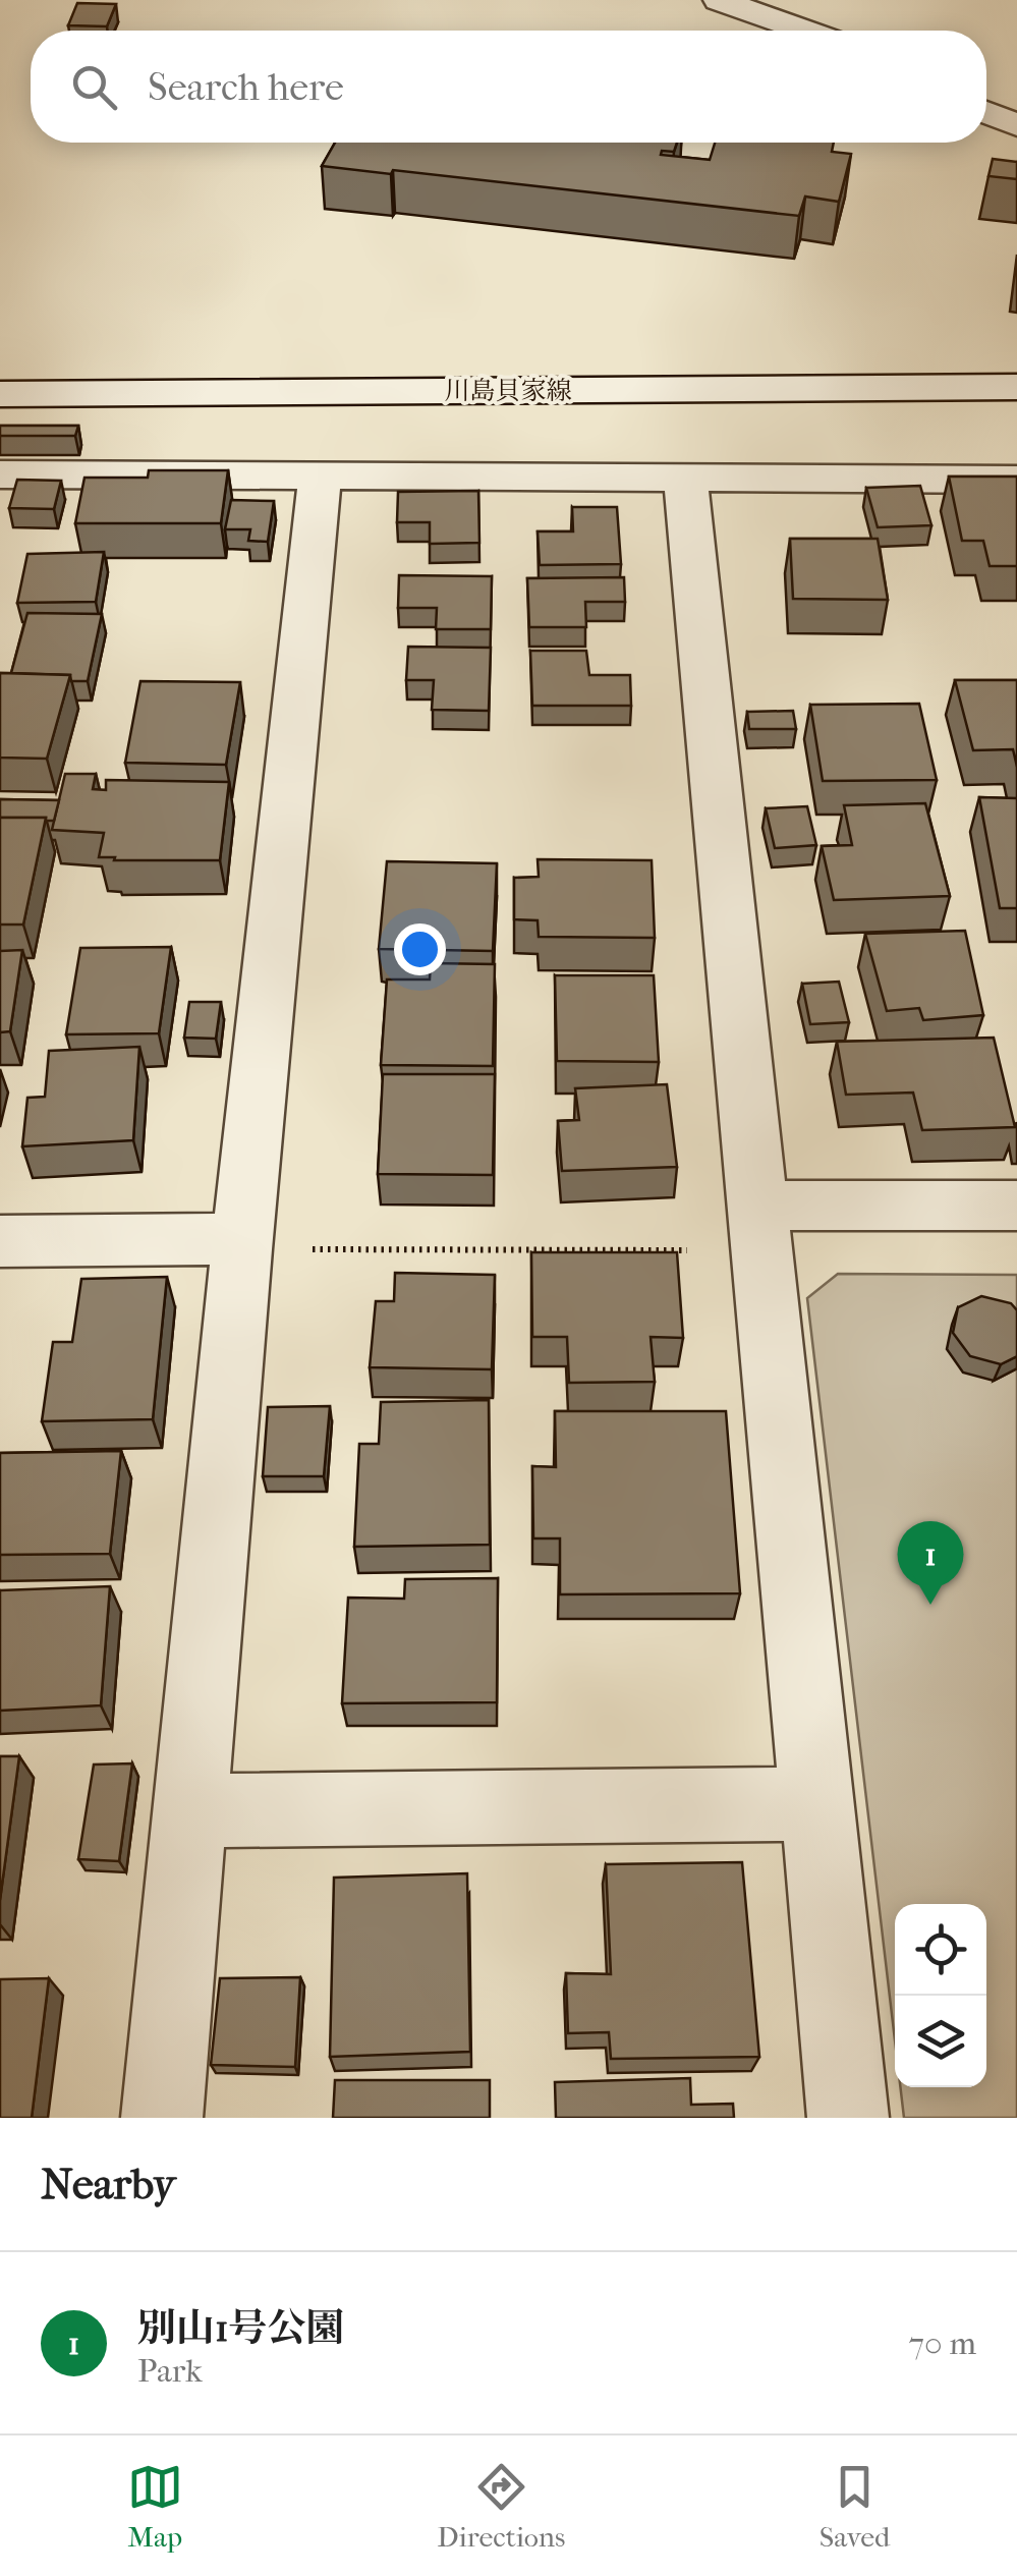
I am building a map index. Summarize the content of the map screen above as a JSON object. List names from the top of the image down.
{
  "streets": {
    "street": ["川島貝家線"]
  },
  "page": {
    "search": "Search here",
    "pins": "1",
    "heading": "Nearby",
    "list": [
      {
        "mark": "1",
        "name": "別山1号公園",
        "note": "Park",
        "value": "70 m"
      }
    ],
    "nav": ["Map", "Directions", "Saved"]
  }
}
